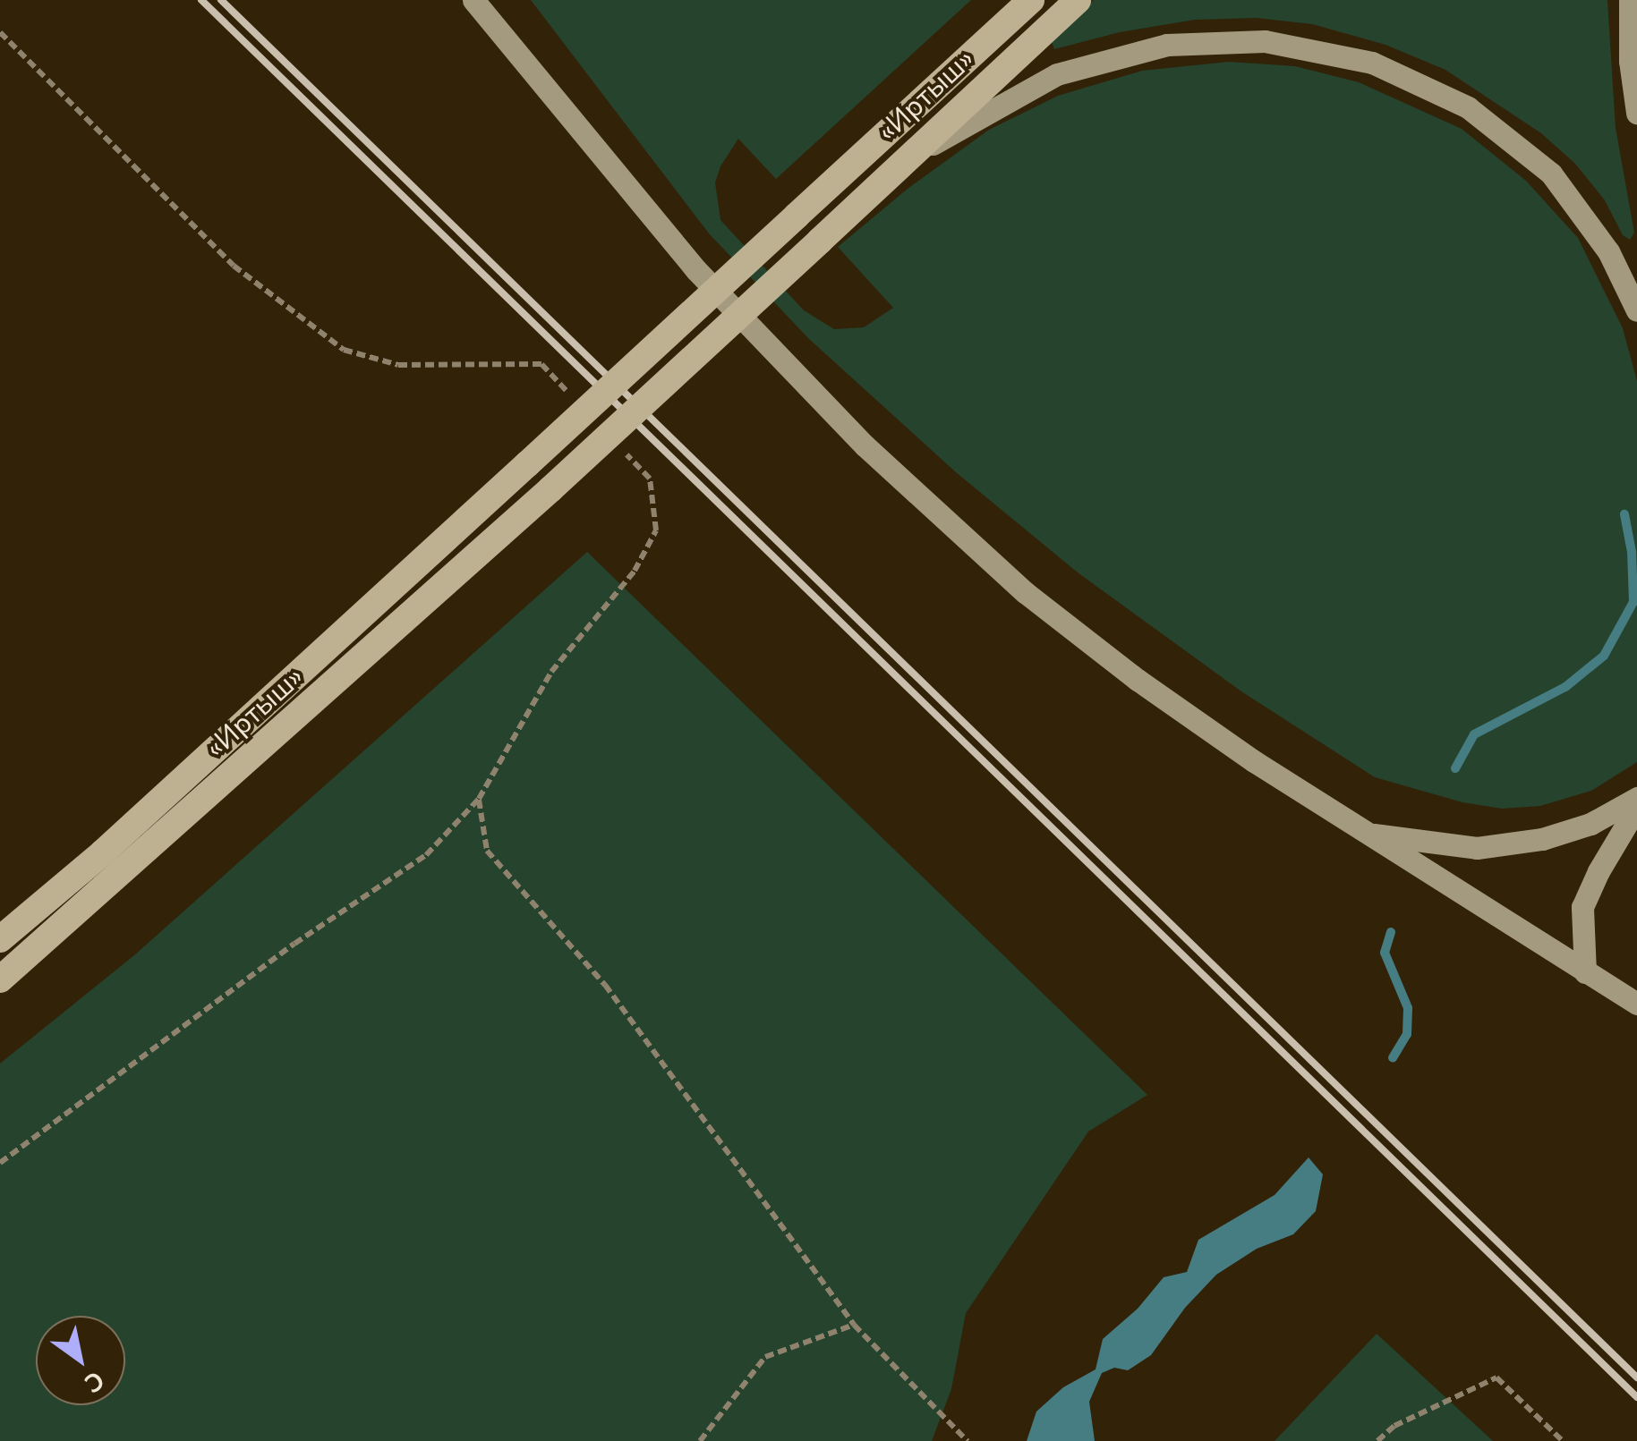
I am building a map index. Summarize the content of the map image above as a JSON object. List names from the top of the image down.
{
  "streets": {
    "highway": ["«Иртыш»"]
  },
  "north": "bottom right"
}
